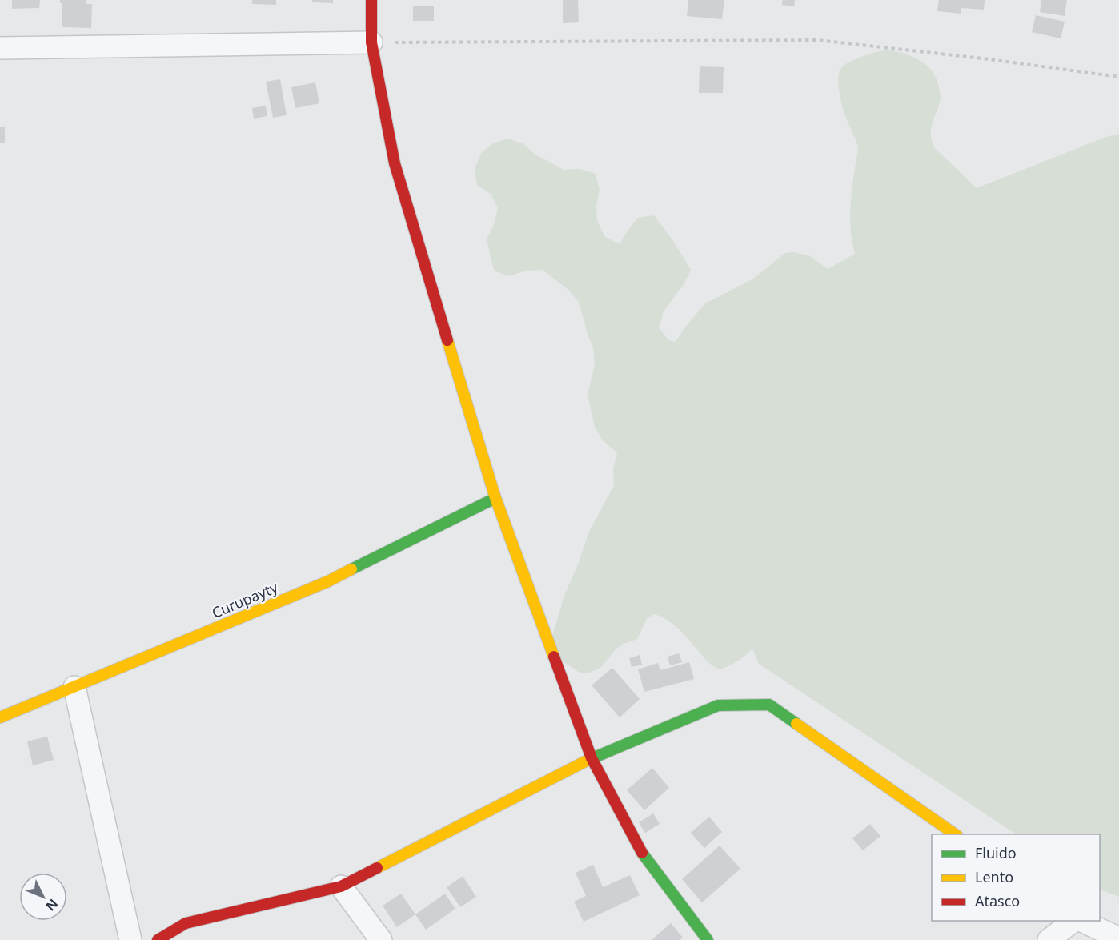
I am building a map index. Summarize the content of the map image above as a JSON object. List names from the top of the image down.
{
  "streets": {
    "street": ["Curupayty"]
  },
  "legend": ["Fluido", "Lento", "Atasco"],
  "north": "bottom right"
}
